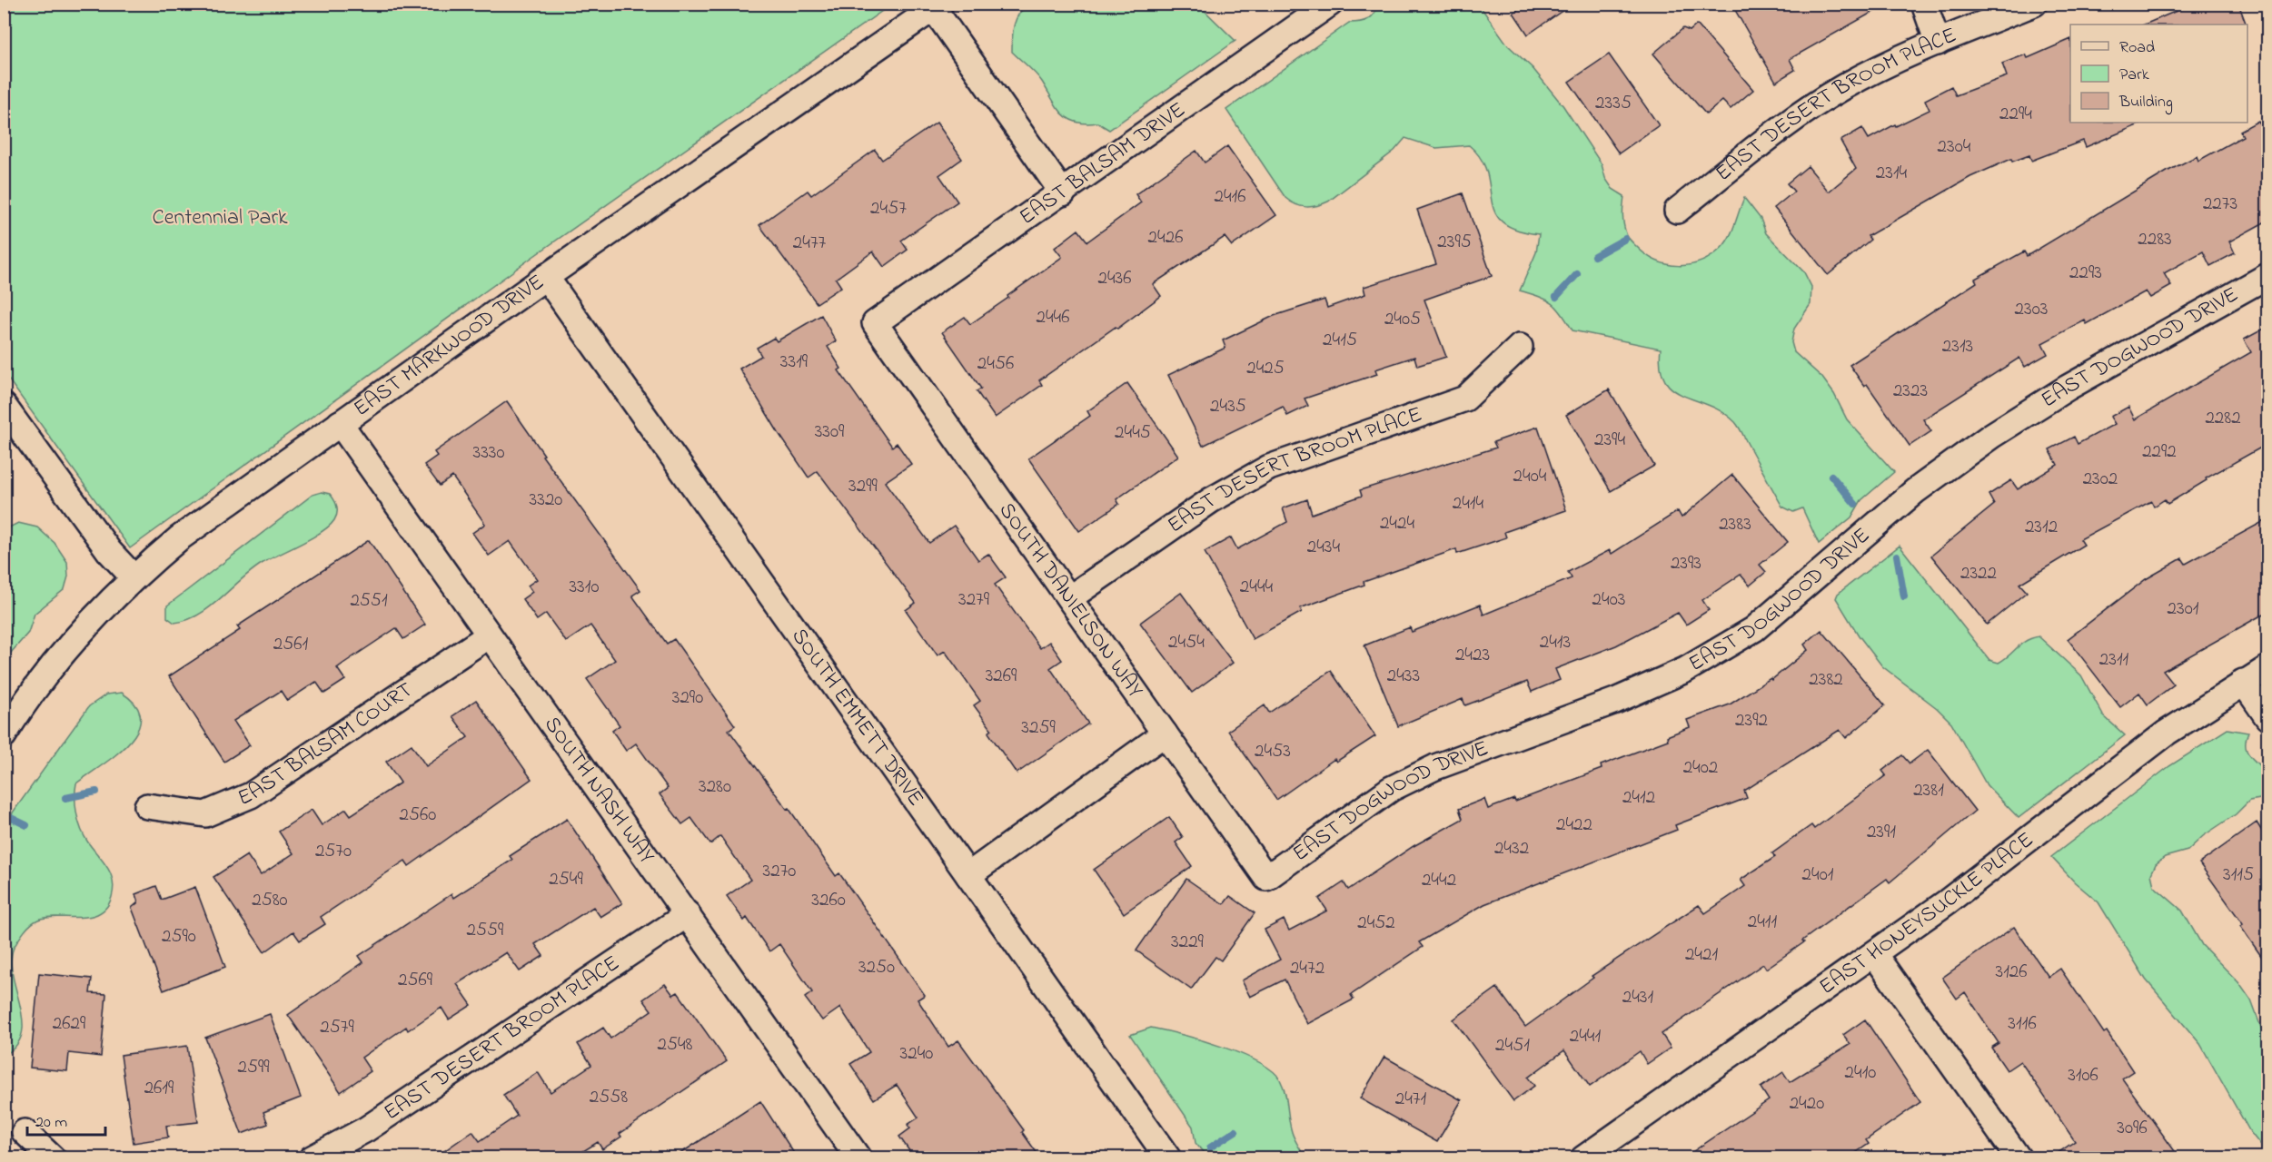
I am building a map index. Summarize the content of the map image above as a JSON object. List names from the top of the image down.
{
  "streets": {
    "street": [
      "EAST DESERT BROOM PLACE",
      "EAST BALSAM DRIVE",
      "EAST MARKWOOD DRIVE",
      "EAST DOGWOOD DRIVE",
      "SOUTH DANIELSON WAY",
      "SOUTH EMMETT DRIVE",
      "EAST BALSAM COURT",
      "SOUTH NASH WAY",
      "EAST HONEYSUCKLE PLACE"
    ]
  },
  "crossings": [
    ["EAST DESERT BROOM PLACE", "SOUTH DANIELSON WAY"],
    ["EAST DESERT BROOM PLACE", "SOUTH NASH WAY"],
    ["EAST BALSAM DRIVE", "SOUTH DANIELSON WAY"],
    ["EAST MARKWOOD DRIVE", "SOUTH EMMETT DRIVE"],
    ["EAST MARKWOOD DRIVE", "SOUTH NASH WAY"],
    ["EAST DOGWOOD DRIVE", "SOUTH DANIELSON WAY"],
    ["EAST BALSAM COURT", "SOUTH NASH WAY"]
  ],
  "parks": ["Centennial Park"],
  "house_numbers": [
    "2335",
    "2294",
    "2304",
    "2314",
    "2416",
    "2273",
    "2457",
    "2426",
    "2283",
    "2395",
    "2477",
    "2293",
    "2436",
    "2303",
    "2446",
    "2405",
    "2415",
    "2313",
    "3319",
    "2456",
    "2425",
    "2323",
    "2435",
    "2282",
    "3309",
    "2445",
    "2394",
    "2292",
    "3330",
    "2404",
    "2302",
    "3299",
    "3320",
    "2414",
    "2424",
    "2383",
    "2312",
    "2434",
    "2393",
    "2322",
    "3310",
    "2444",
    "3279",
    "2403",
    "2551",
    "2301",
    "2454",
    "2413",
    "2561",
    "2423",
    "2311",
    "3269",
    "2433",
    "2382",
    "3290",
    "2392",
    "3259",
    "2453",
    "2402",
    "3280",
    "2381",
    "2412",
    "2560",
    "2422",
    "2391",
    "2432",
    "2570",
    "3270",
    "2401",
    "3115",
    "2549",
    "2442",
    "2580",
    "3260",
    "2411",
    "2452",
    "2559",
    "2590",
    "3229",
    "2421",
    "3250",
    "2472",
    "3126",
    "2569",
    "2431",
    "2629",
    "3116",
    "2579",
    "2441",
    "2548",
    "2451",
    "3240",
    "2599",
    "2410",
    "3106",
    "2619",
    "2558",
    "2471",
    "2420",
    "3096"
  ],
  "legend": ["Road", "Park", "Building"],
  "scale_bar": "20 m"
}
